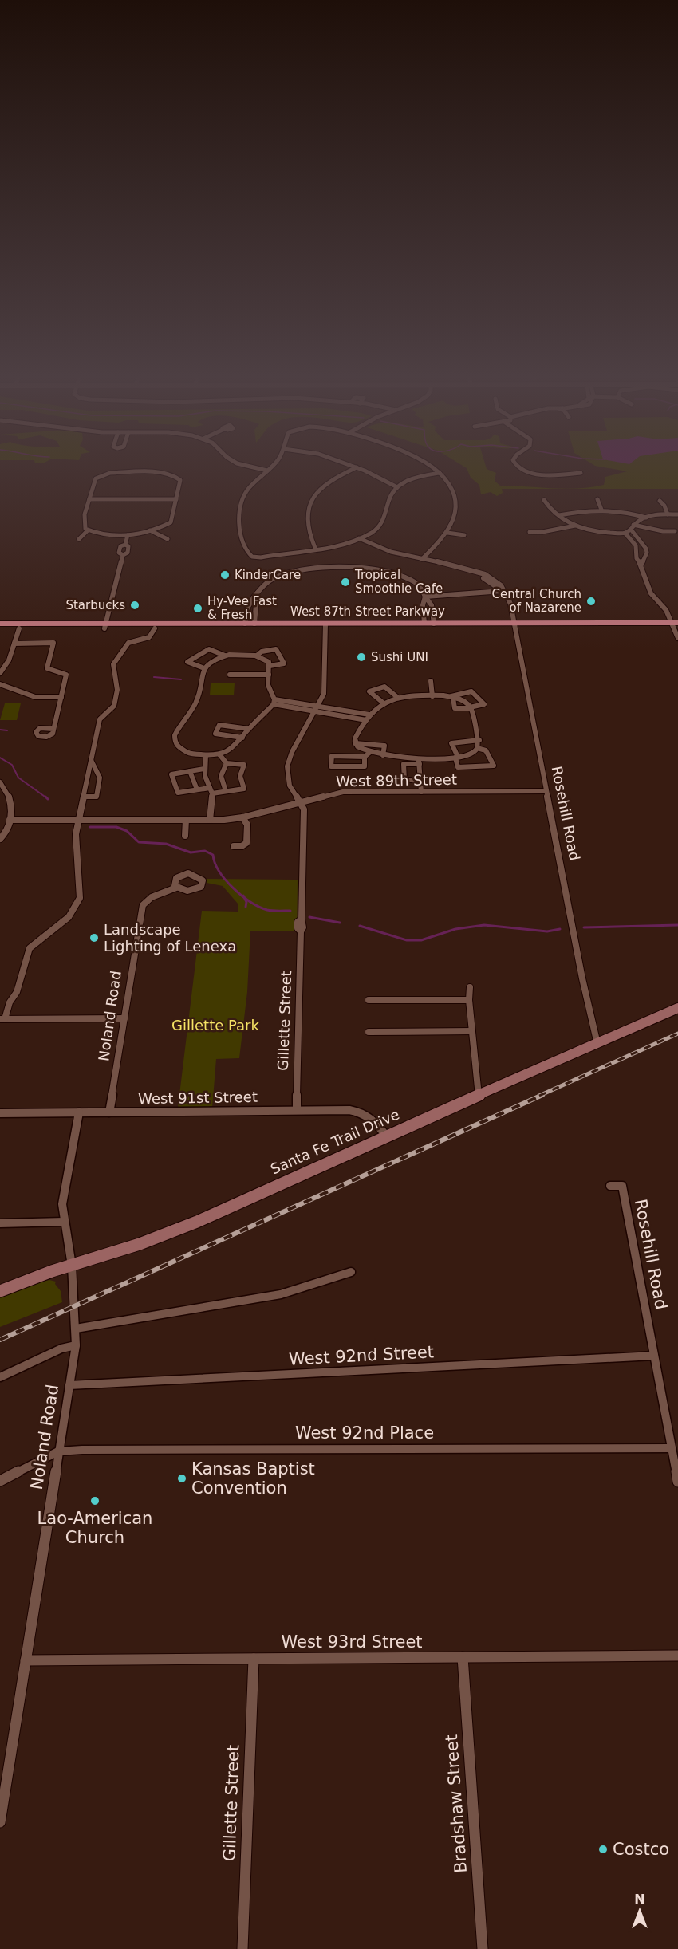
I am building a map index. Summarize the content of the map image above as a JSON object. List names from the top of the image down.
{
  "streets": {
    "main road": ["West 87th Street Parkway", "Santa Fe Trail Drive"],
    "street": [
      "West 89th Street",
      "Rosehill Road",
      "Noland Road",
      "Gillette Street",
      "West 91st Street",
      "West 92nd Street",
      "West 92nd Place",
      "West 93rd Street",
      "Bradshaw Street"
    ]
  },
  "crossings": [
    ["West 87th Street Parkway", "Rosehill Road"],
    ["West 87th Street Parkway", "Gillette Street"],
    ["West 89th Street", "Rosehill Road"],
    ["West 89th Street", "Gillette Street"],
    ["Rosehill Road", "Santa Fe Trail Drive"],
    ["Rosehill Road", "West 92nd Street"],
    ["Rosehill Road", "West 92nd Place"],
    ["Noland Road", "West 91st Street"],
    ["Noland Road", "Santa Fe Trail Drive"],
    ["Noland Road", "West 92nd Street"],
    ["Noland Road", "West 92nd Place"],
    ["Noland Road", "West 93rd Street"],
    ["Gillette Street", "West 91st Street"],
    ["Gillette Street", "West 93rd Street"],
    ["West 91st Street", "Santa Fe Trail Drive"],
    ["West 93rd Street", "Bradshaw Street"]
  ],
  "parks": ["Gillette Park"],
  "places": [
    "KinderCare",
    "Tropical Smoothie Cafe",
    "Central Church of Nazarene",
    "Starbucks",
    "Hy-Vee Fast & Fresh",
    "Sushi UNI",
    "Landscape Lighting of Lenexa",
    "Kansas Baptist Convention",
    "Lao-American Church",
    "Costco"
  ],
  "north": "top"
}
